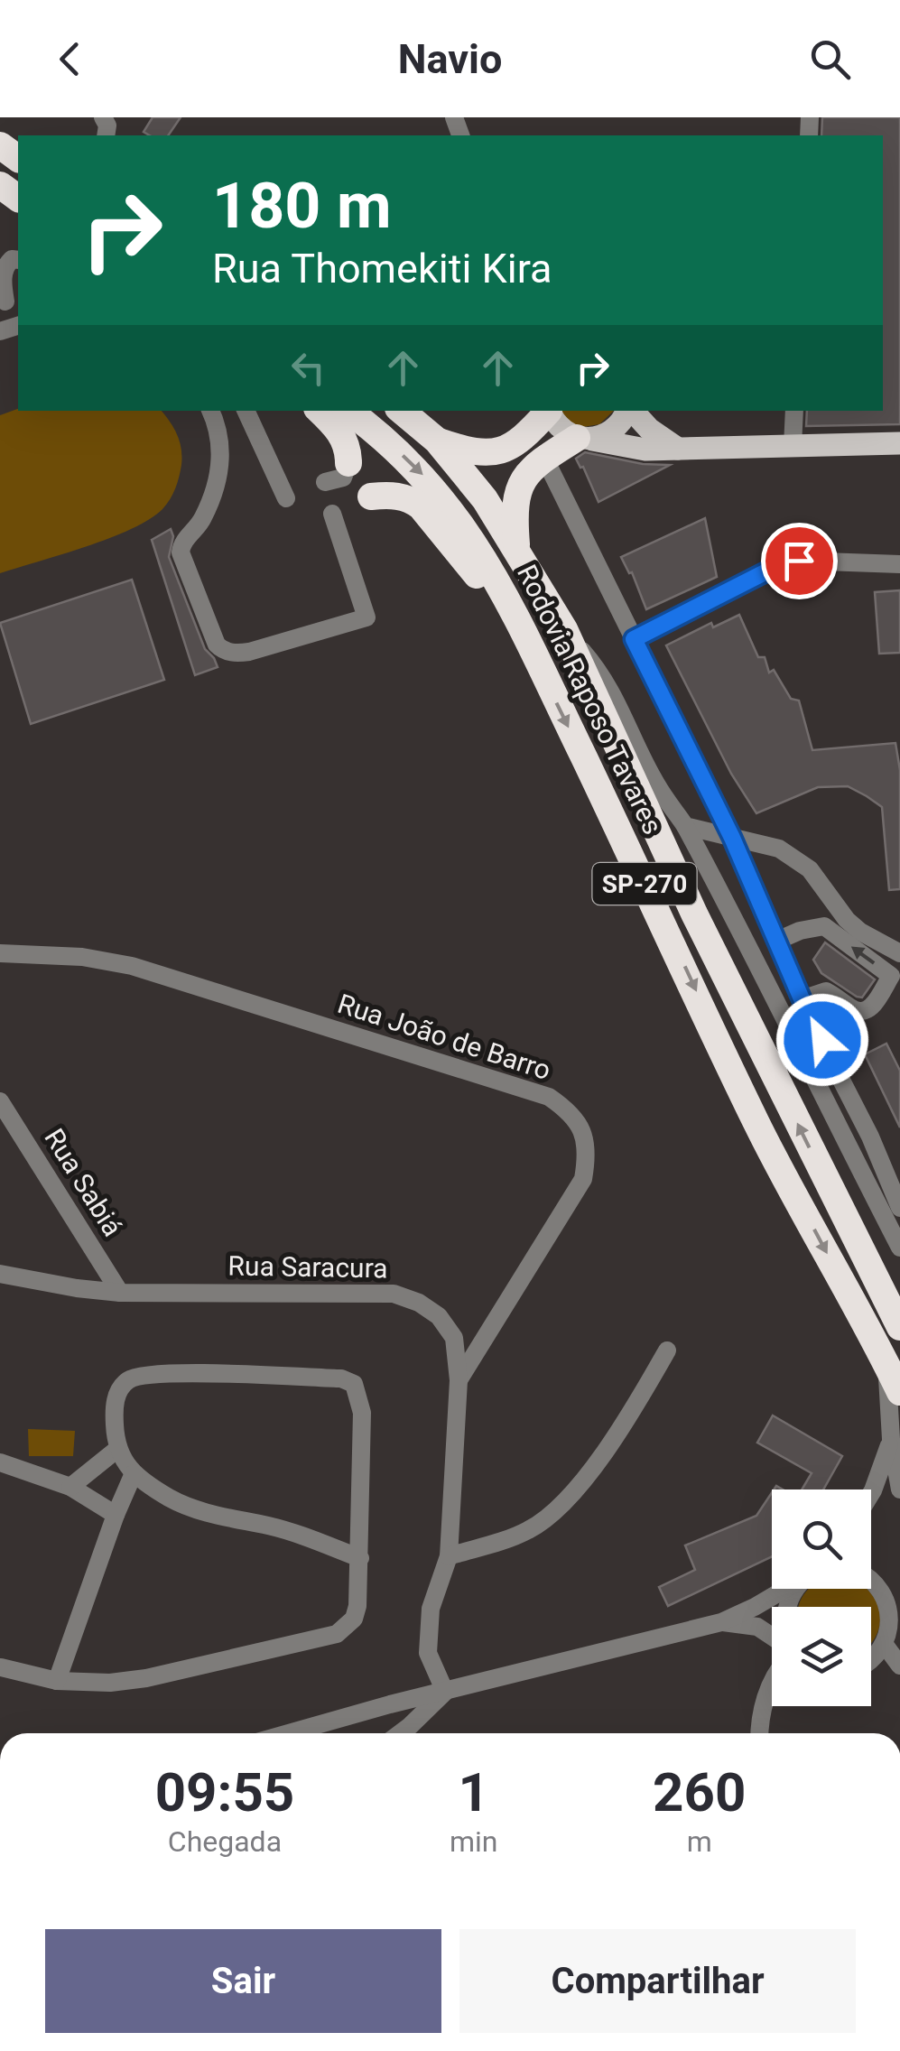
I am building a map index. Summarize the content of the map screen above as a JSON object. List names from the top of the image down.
{
  "streets": {
    "highway": ["Rodovia Raposo Tavares", "SP-270"],
    "street": ["Rua João de Barro", "Rua Sabiá", "Rua Saracura"]
  },
  "crossings": [
    ["Rua João de Barro", "Rua Saracura"],
    ["Rua Sabiá", "Rua Saracura"]
  ],
  "page": {
    "header": "Navio",
    "turn": ["180 m", "Rua Thomekiti Kira"],
    "eta": [
      "09:55",
      "Chegada",
      "1",
      "min",
      "260",
      "m"
    ],
    "buttons": ["Sair", "Compartilhar"]
  }
}
